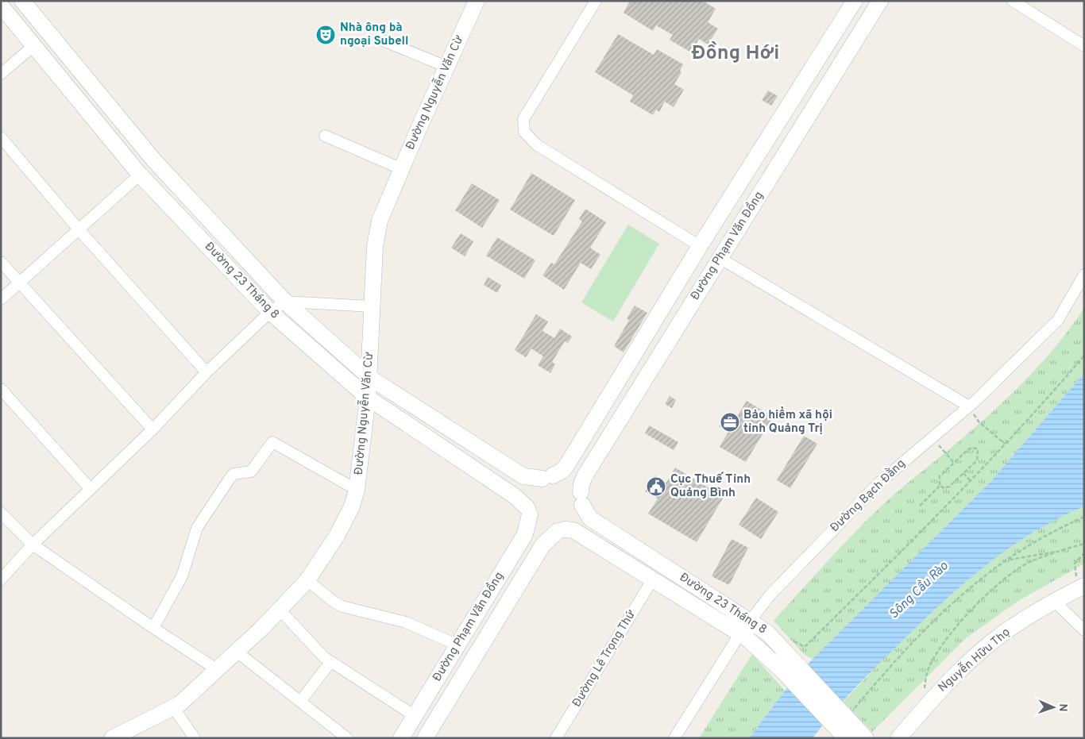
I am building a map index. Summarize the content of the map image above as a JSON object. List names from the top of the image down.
{
  "streets": {
    "street": [
      "Đường Nguyễn Văn Cừ",
      "Đường Phạm Văn Đồng",
      "Đường 23 Tháng 8",
      "Đường Bạch Đằng",
      "Đường Lê Trọng Thứ",
      "Nguyễn Hữu Thọ"
    ]
  },
  "crossings": [
    ["Đường Nguyễn Văn Cừ", "Đường 23 Tháng 8"],
    ["Đường Phạm Văn Đồng", "Đường 23 Tháng 8"],
    ["Đường 23 Tháng 8", "Đường Bạch Đằng"],
    ["Đường 23 Tháng 8", "Đường Lê Trọng Thứ"]
  ],
  "districts": ["Đồng Hới"],
  "water": ["Sông Cầu Rào"],
  "places": {
    "theatre": ["Nhà ông bà ngoại Subell"],
    "office": ["Bảo hiểm xã hội tỉnh Quảng Trị"],
    "public building": ["Cục Thuế Tỉnh Quảng Bình"]
  },
  "north": "right"
}
